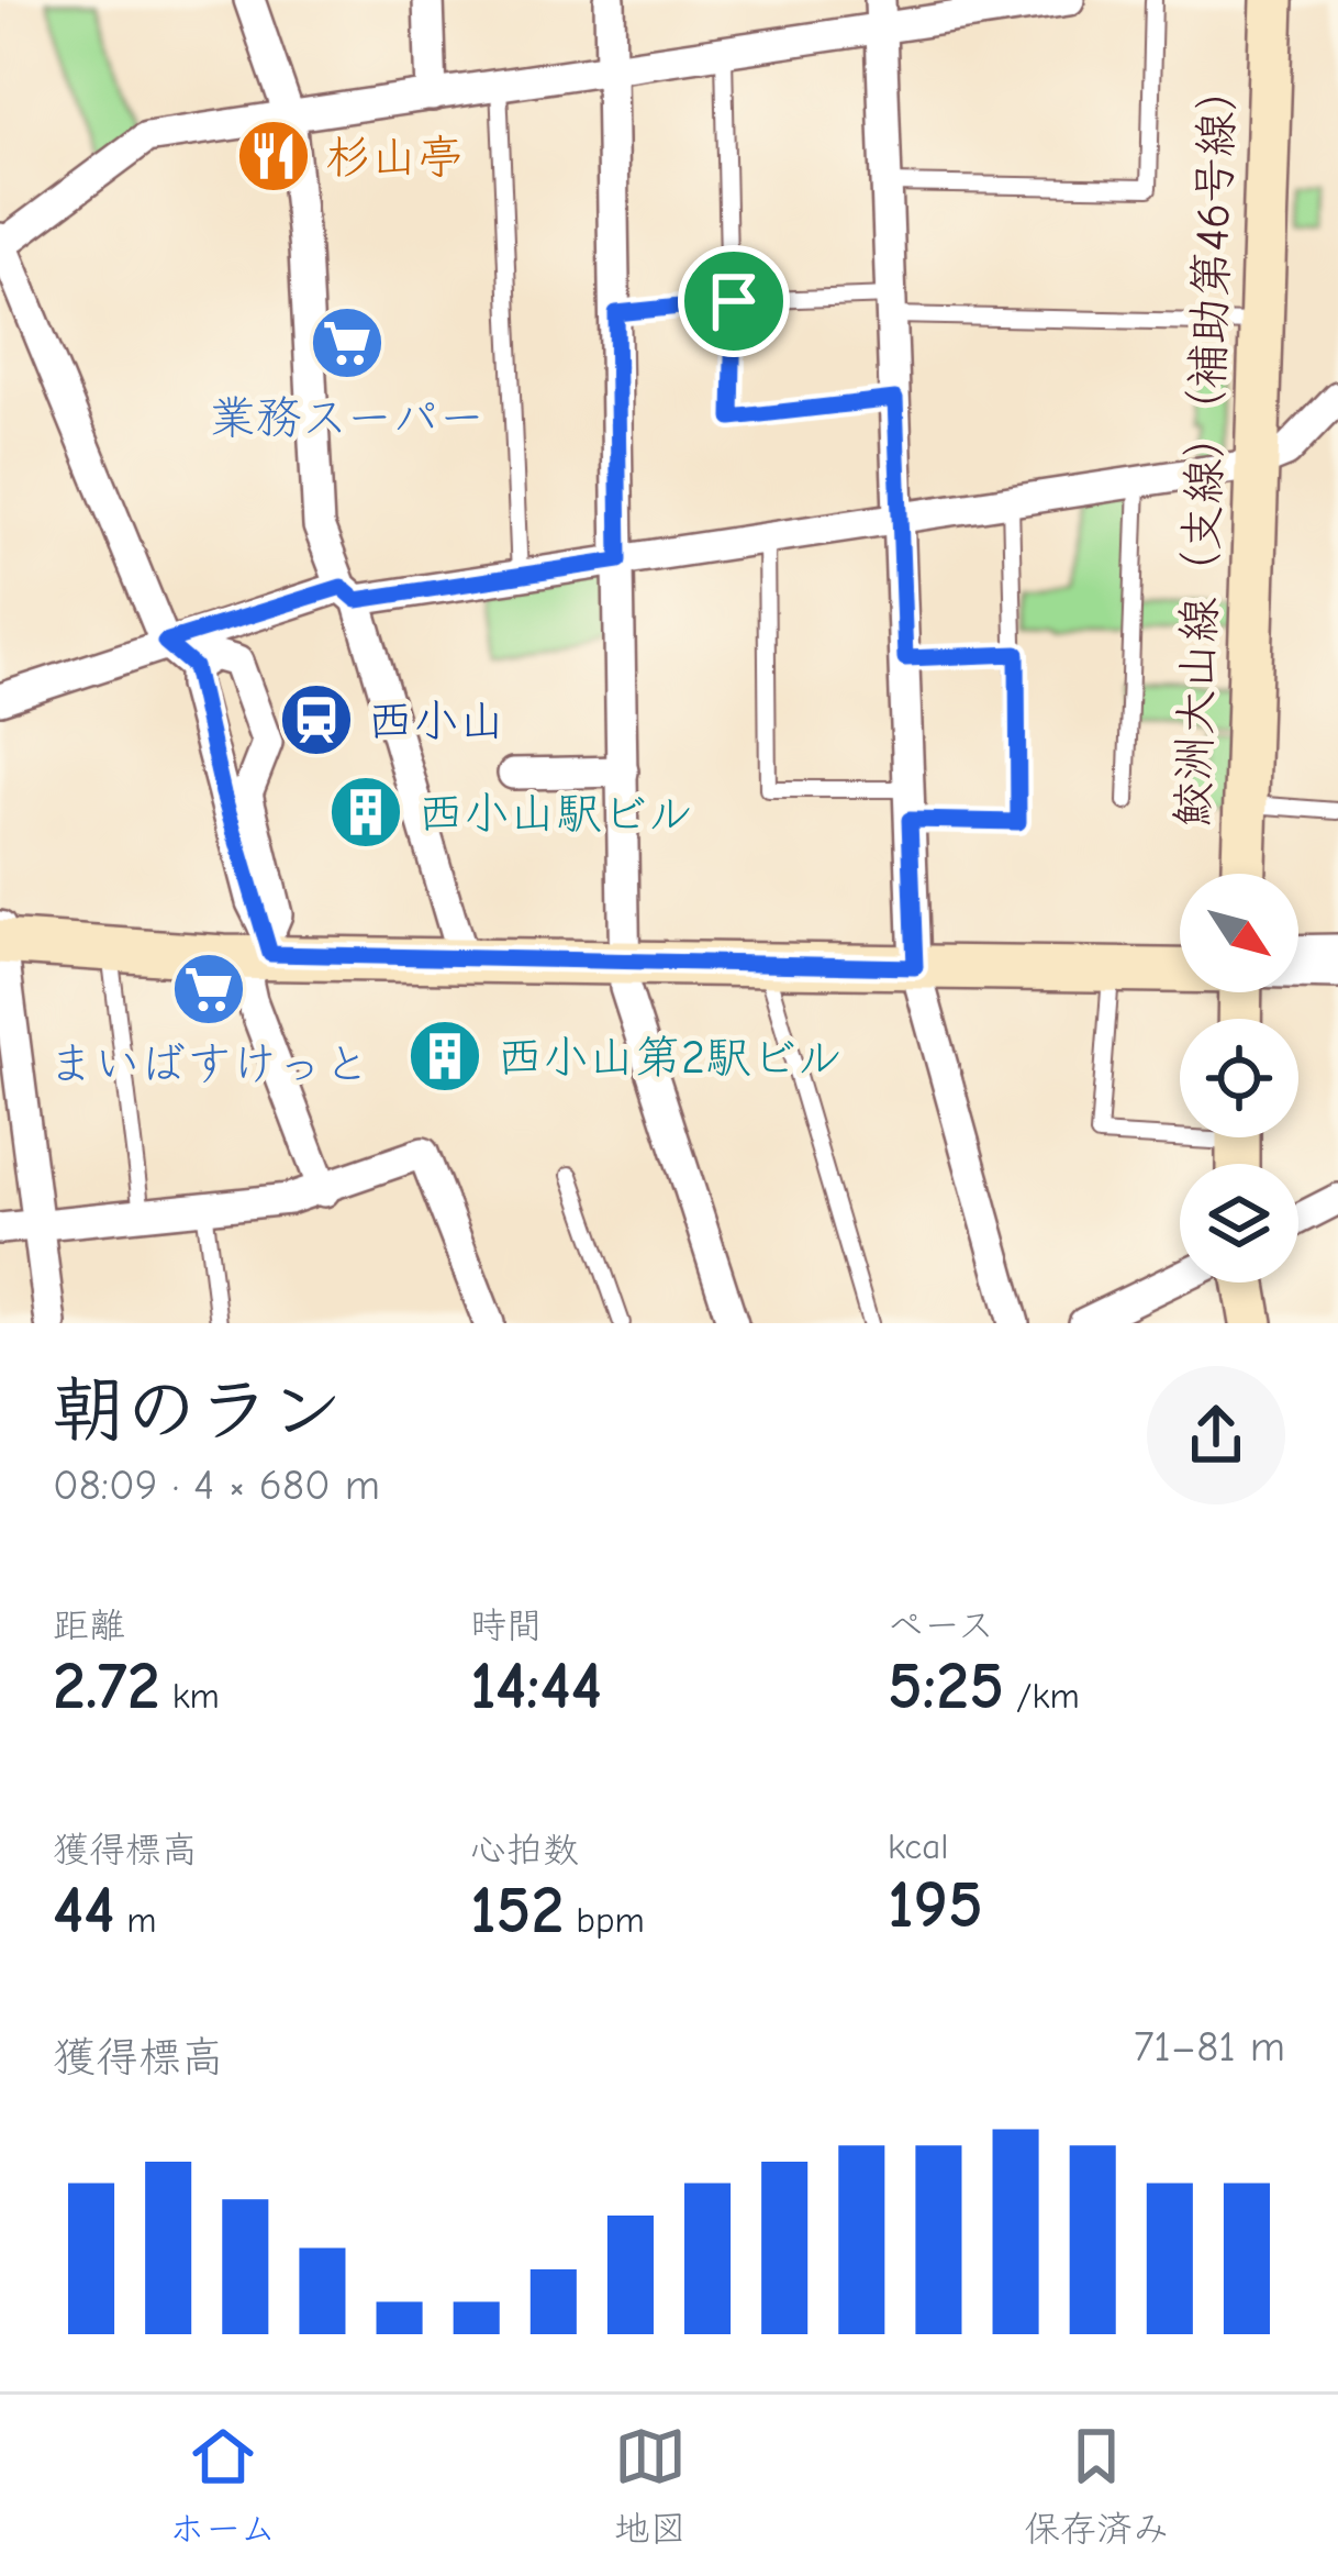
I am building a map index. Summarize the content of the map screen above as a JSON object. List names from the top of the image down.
{
  "streets": {
    "street": ["鮫洲大山線（支線）（補助第46号線）"]
  },
  "places": {
    "restaurant": ["杉山亭"],
    "supermarket": ["業務スーパー", "まいばすけっと"],
    "station": ["西小山"],
    "building": ["西小山駅ビル", "西小山第2駅ビル"]
  },
  "north": "bottom right",
  "page": {
    "heading": ["朝のラン", "08:09 · 4 × 680 m"],
    "stats": [
      ["距離", "2.72 km"],
      ["時間", "14:44"],
      ["ペース", "5:25 /km"],
      ["獲得標高", "44 m"],
      ["心拍数", "152 bpm"],
      ["kcal", "195"]
    ],
    "chart": ["獲得標高", "71–81 m"],
    "tabs": ["ホーム", "地図", "保存済み"]
  }
}
